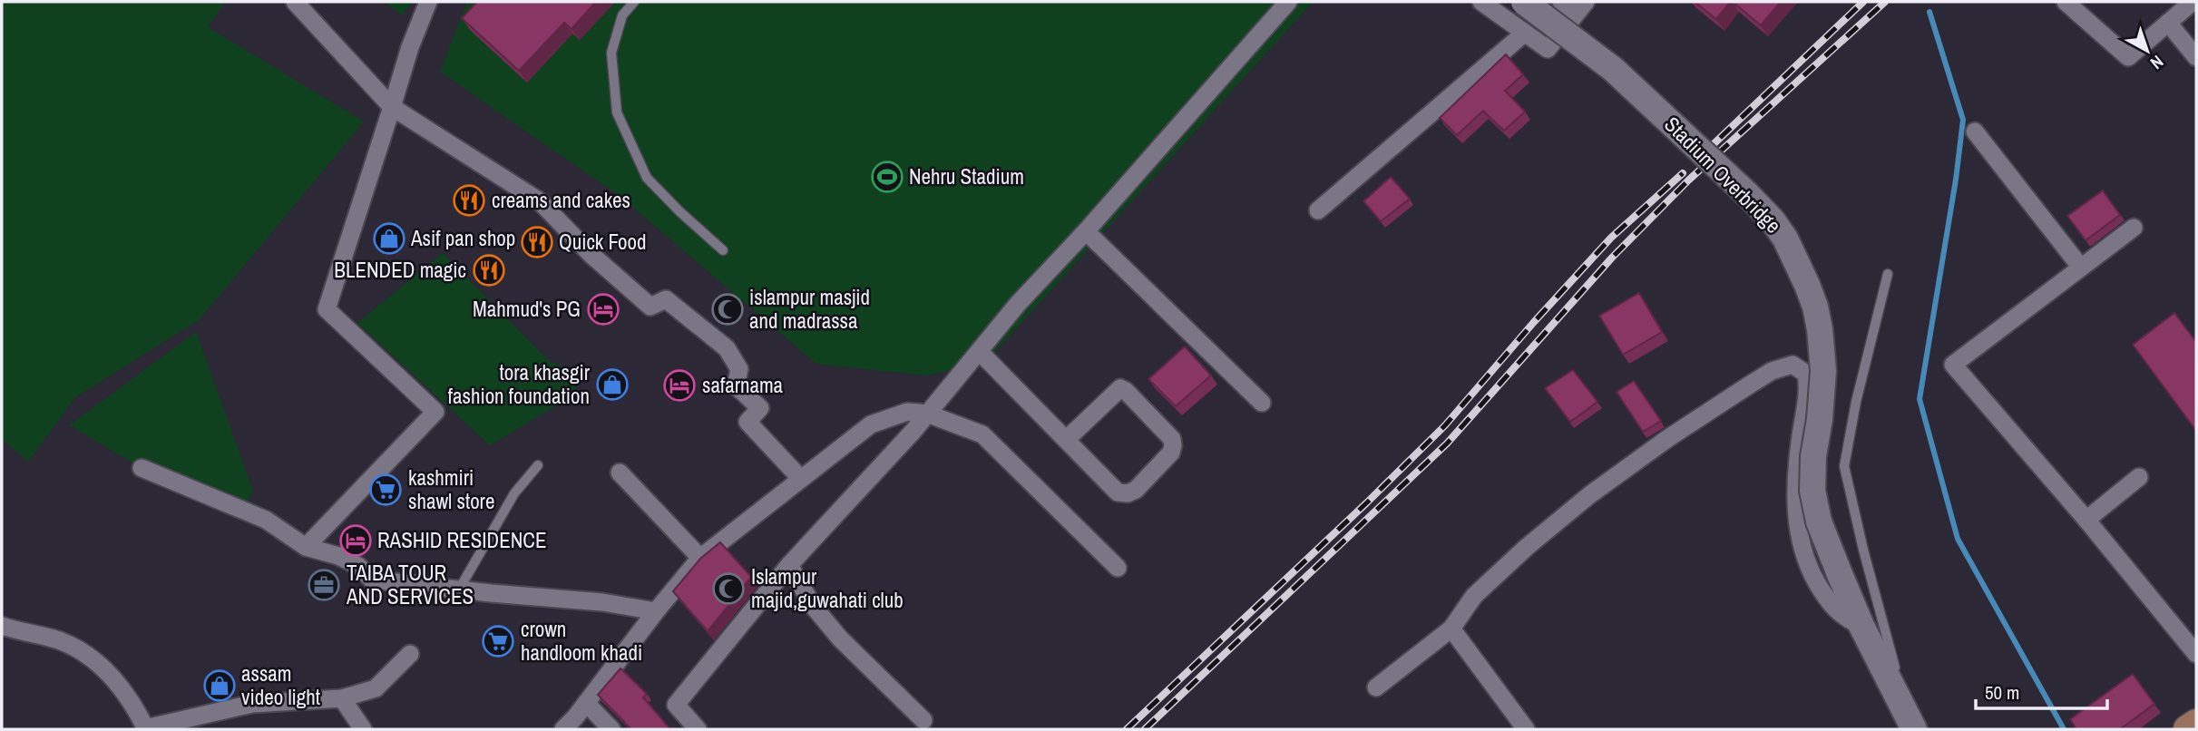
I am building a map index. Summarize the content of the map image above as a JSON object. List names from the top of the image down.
{
  "streets": {
    "main road": ["Stadium Overbridge"]
  },
  "places": {
    "sports": ["Nehru Stadium"],
    "restaurant": ["creams and cakes", "Quick Food", "BLENDED magic"],
    "shop": ["Asif pan shop", "tora khasgir fashion foundation", "assam video light"],
    "hotel": ["Mahmud's PG", "safarnama", "RASHID RESIDENCE"],
    "mosque": ["islampur masjid and madrassa", "Islampur majid,guwahati club"],
    "supermarket": ["kashmiri shawl store", "crown handloom khadi"],
    "office": ["TAIBA TOUR AND SERVICES"]
  },
  "scale_bar": "50 m",
  "north": "bottom right"
}
